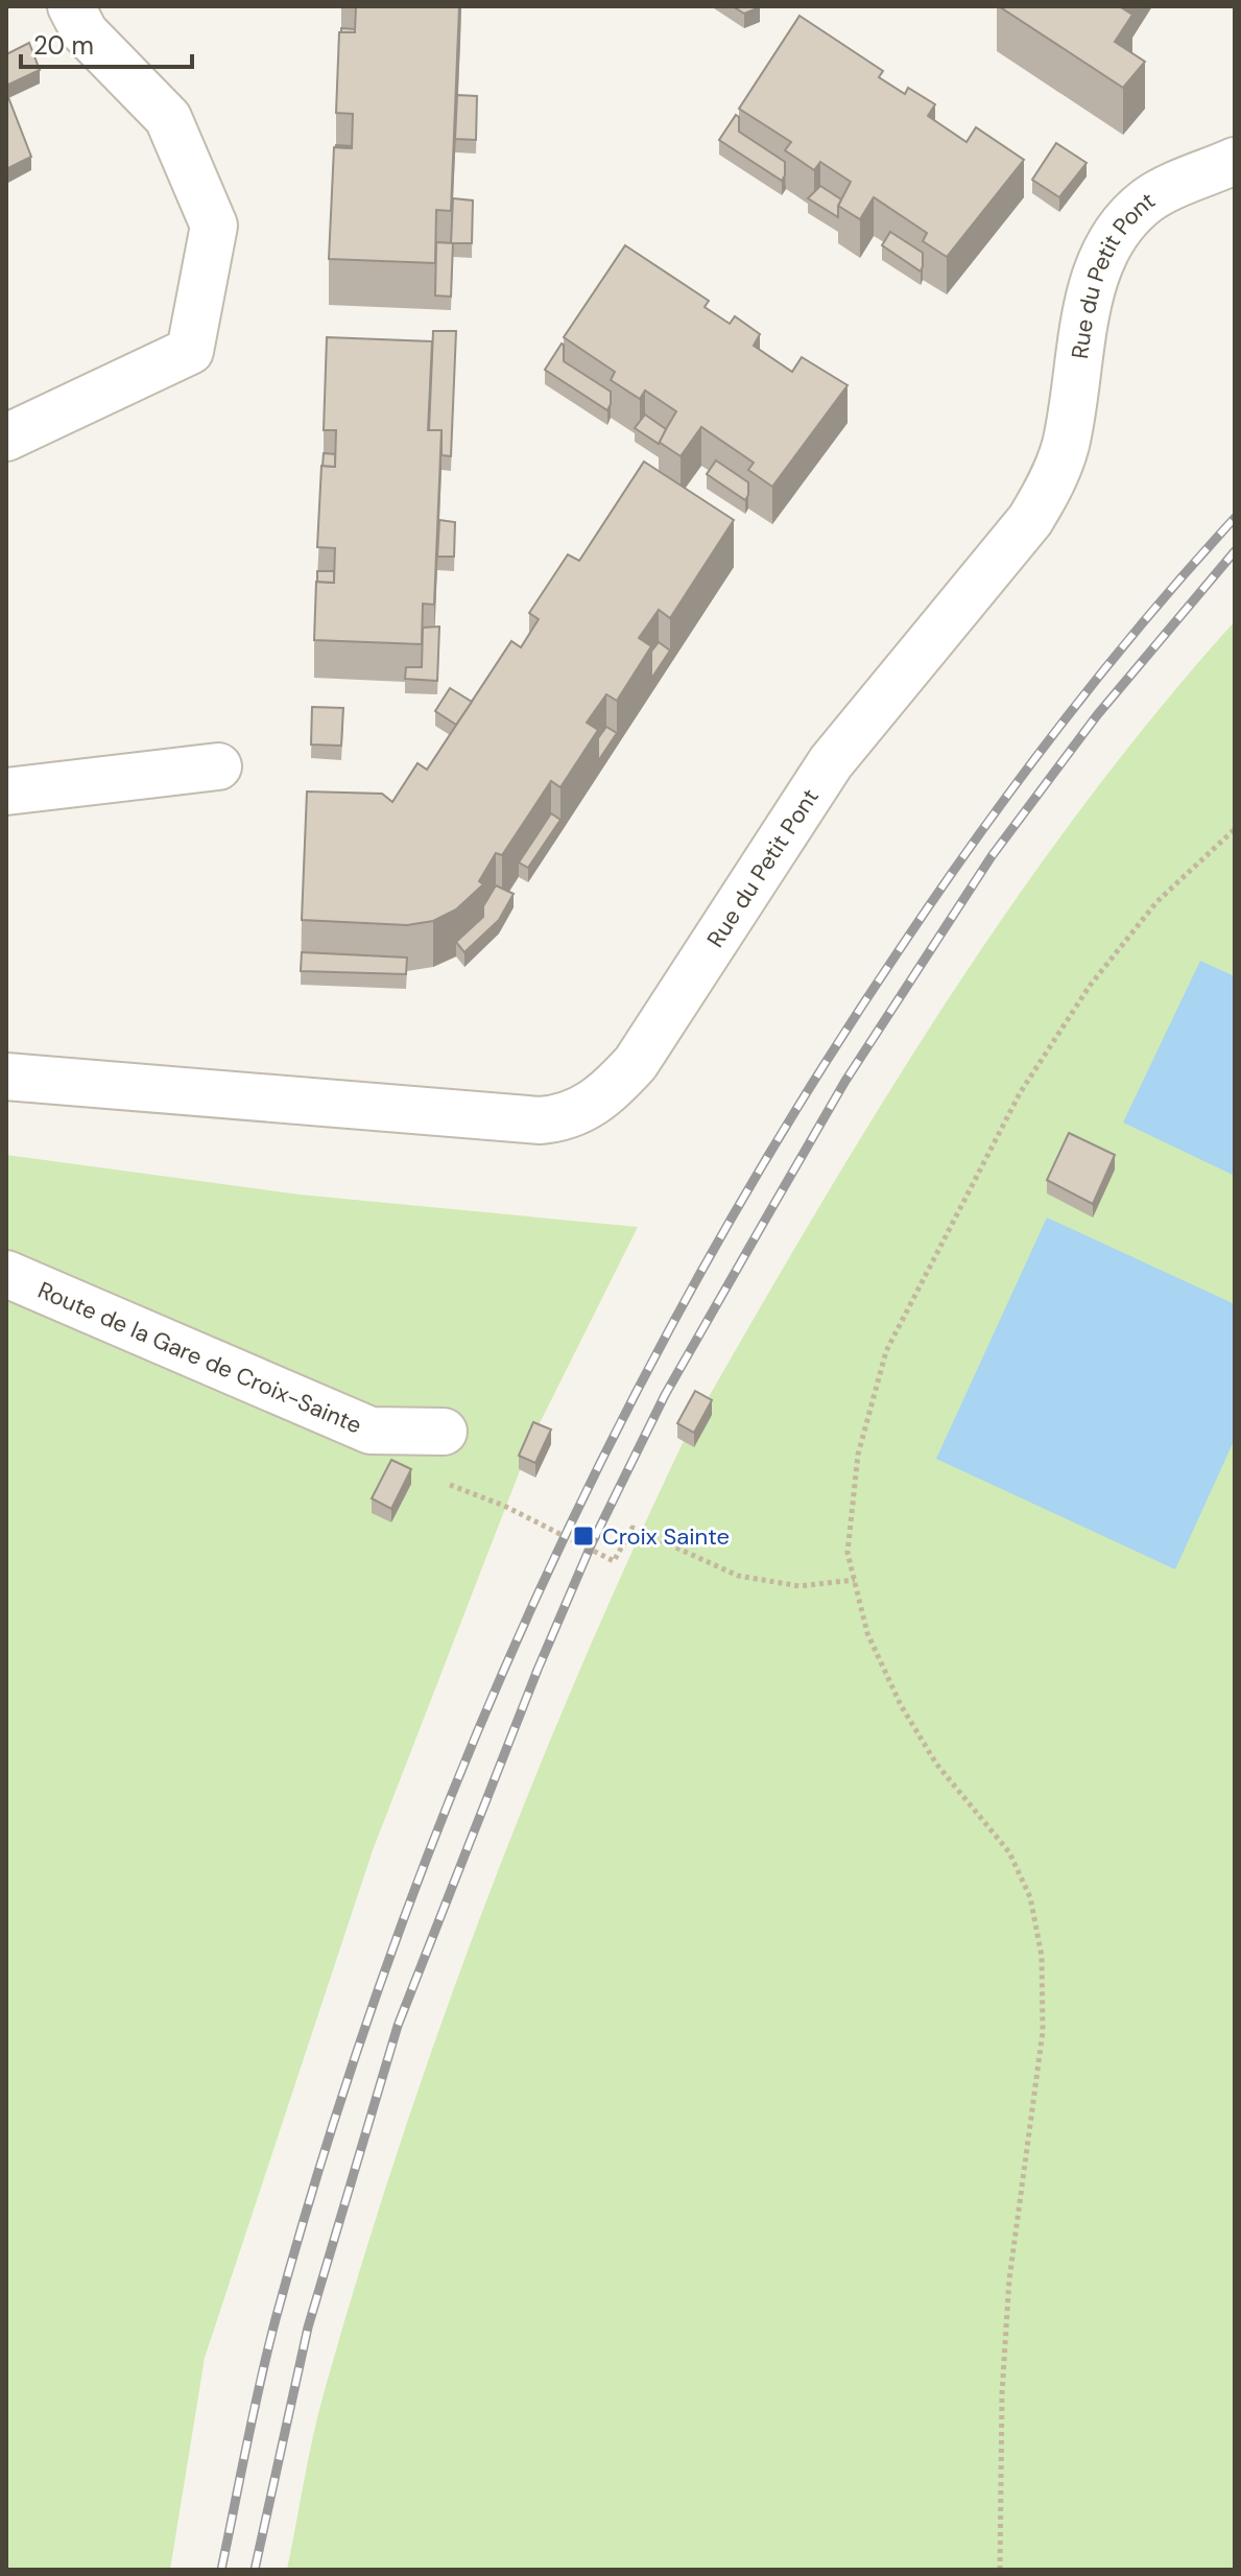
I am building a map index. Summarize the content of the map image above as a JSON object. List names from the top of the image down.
{
  "streets": {
    "street": ["Rue du Petit Pont", "Route de la Gare de Croix-Sainte"]
  },
  "places": {
    "transit": ["Croix Sainte"]
  },
  "scale_bar": "20 m"
}
